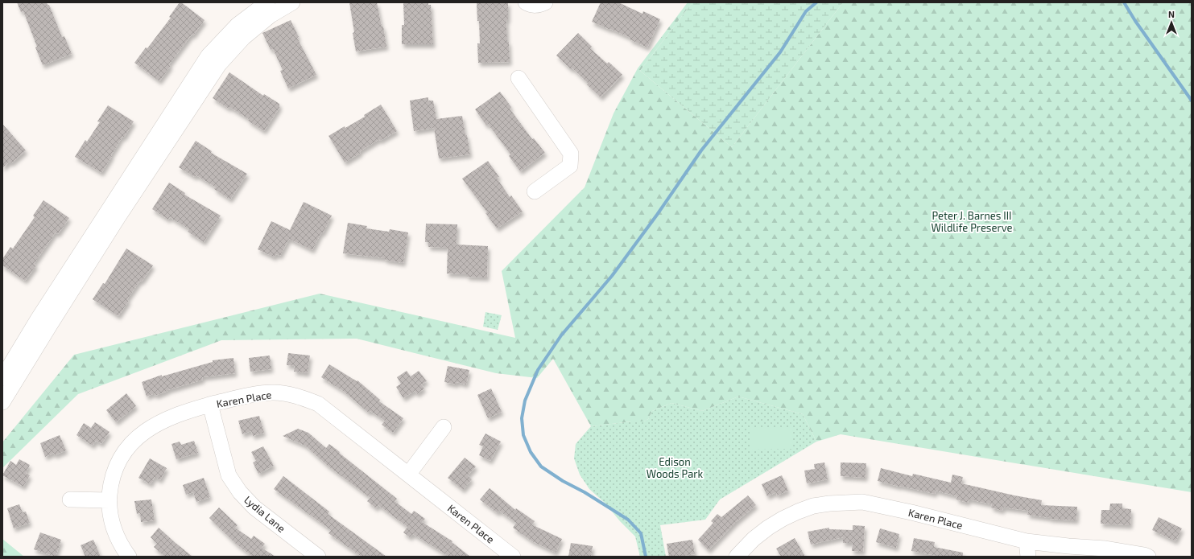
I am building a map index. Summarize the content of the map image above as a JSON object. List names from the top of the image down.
{
  "streets": {
    "street": ["Karen Place", "Lydia Lane"]
  },
  "crossings": [
    ["Karen Place", "Lydia Lane"]
  ],
  "parks": ["Peter J. Barnes III Wildlife Preserve", "Edison Woods Park"],
  "north": "top"
}
